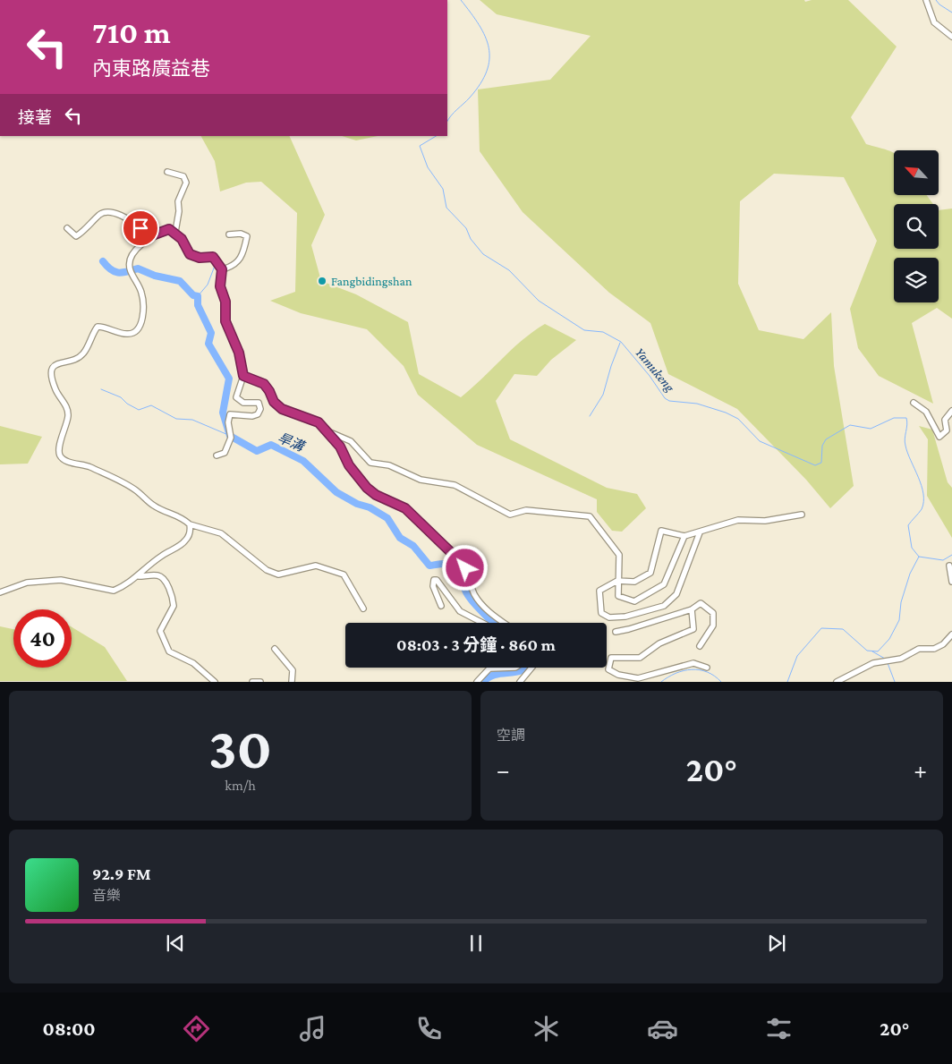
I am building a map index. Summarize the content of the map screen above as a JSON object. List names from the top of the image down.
{
  "water": ["Yamukeng", "旱溝"],
  "places": ["Fangbidingshan"],
  "north": "top left",
  "page": {
    "turn": ["710 m", "內東路廣益巷"],
    "then": "接著",
    "limit": "40",
    "trip": "08:03 · 3 分鐘 · 860 m",
    "tile": [
      ["30", "km/h"],
      "空調"
    ],
    "heat": ["−", "20°", "+"],
    "song": ["92.9 FM", "音樂"],
    "tabs": ["08:00", "20°"]
  }
}
